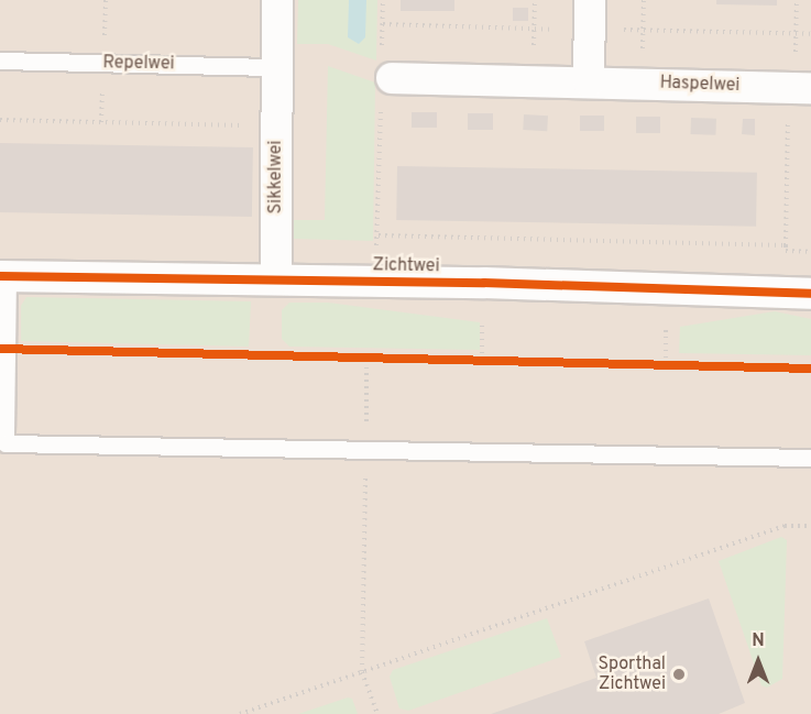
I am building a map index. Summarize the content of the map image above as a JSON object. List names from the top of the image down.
{
  "streets": {
    "street": ["Haspelwei", "Sikkelwei", "Zichtwei"],
    "lane": ["Repelwei"]
  },
  "crossings": [
    ["Repelwei", "Sikkelwei"],
    ["Sikkelwei", "Zichtwei"]
  ],
  "places": ["Sporthal Zichtwei"],
  "north": "top"
}
